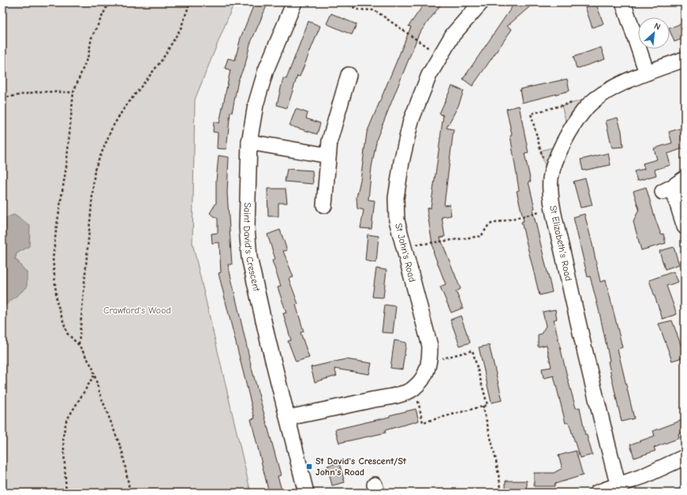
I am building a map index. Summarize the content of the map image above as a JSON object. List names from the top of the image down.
{
  "streets": {
    "street": ["St Elizabeth's Road", "Saint David's Crescent", "St John's Road"]
  },
  "crossings": [
    ["Saint David's Crescent", "St John's Road"]
  ],
  "parks": ["Crawford's Wood"],
  "places": {
    "transit": ["St David's Crescent/St John's Road"]
  },
  "north": "top right"
}
